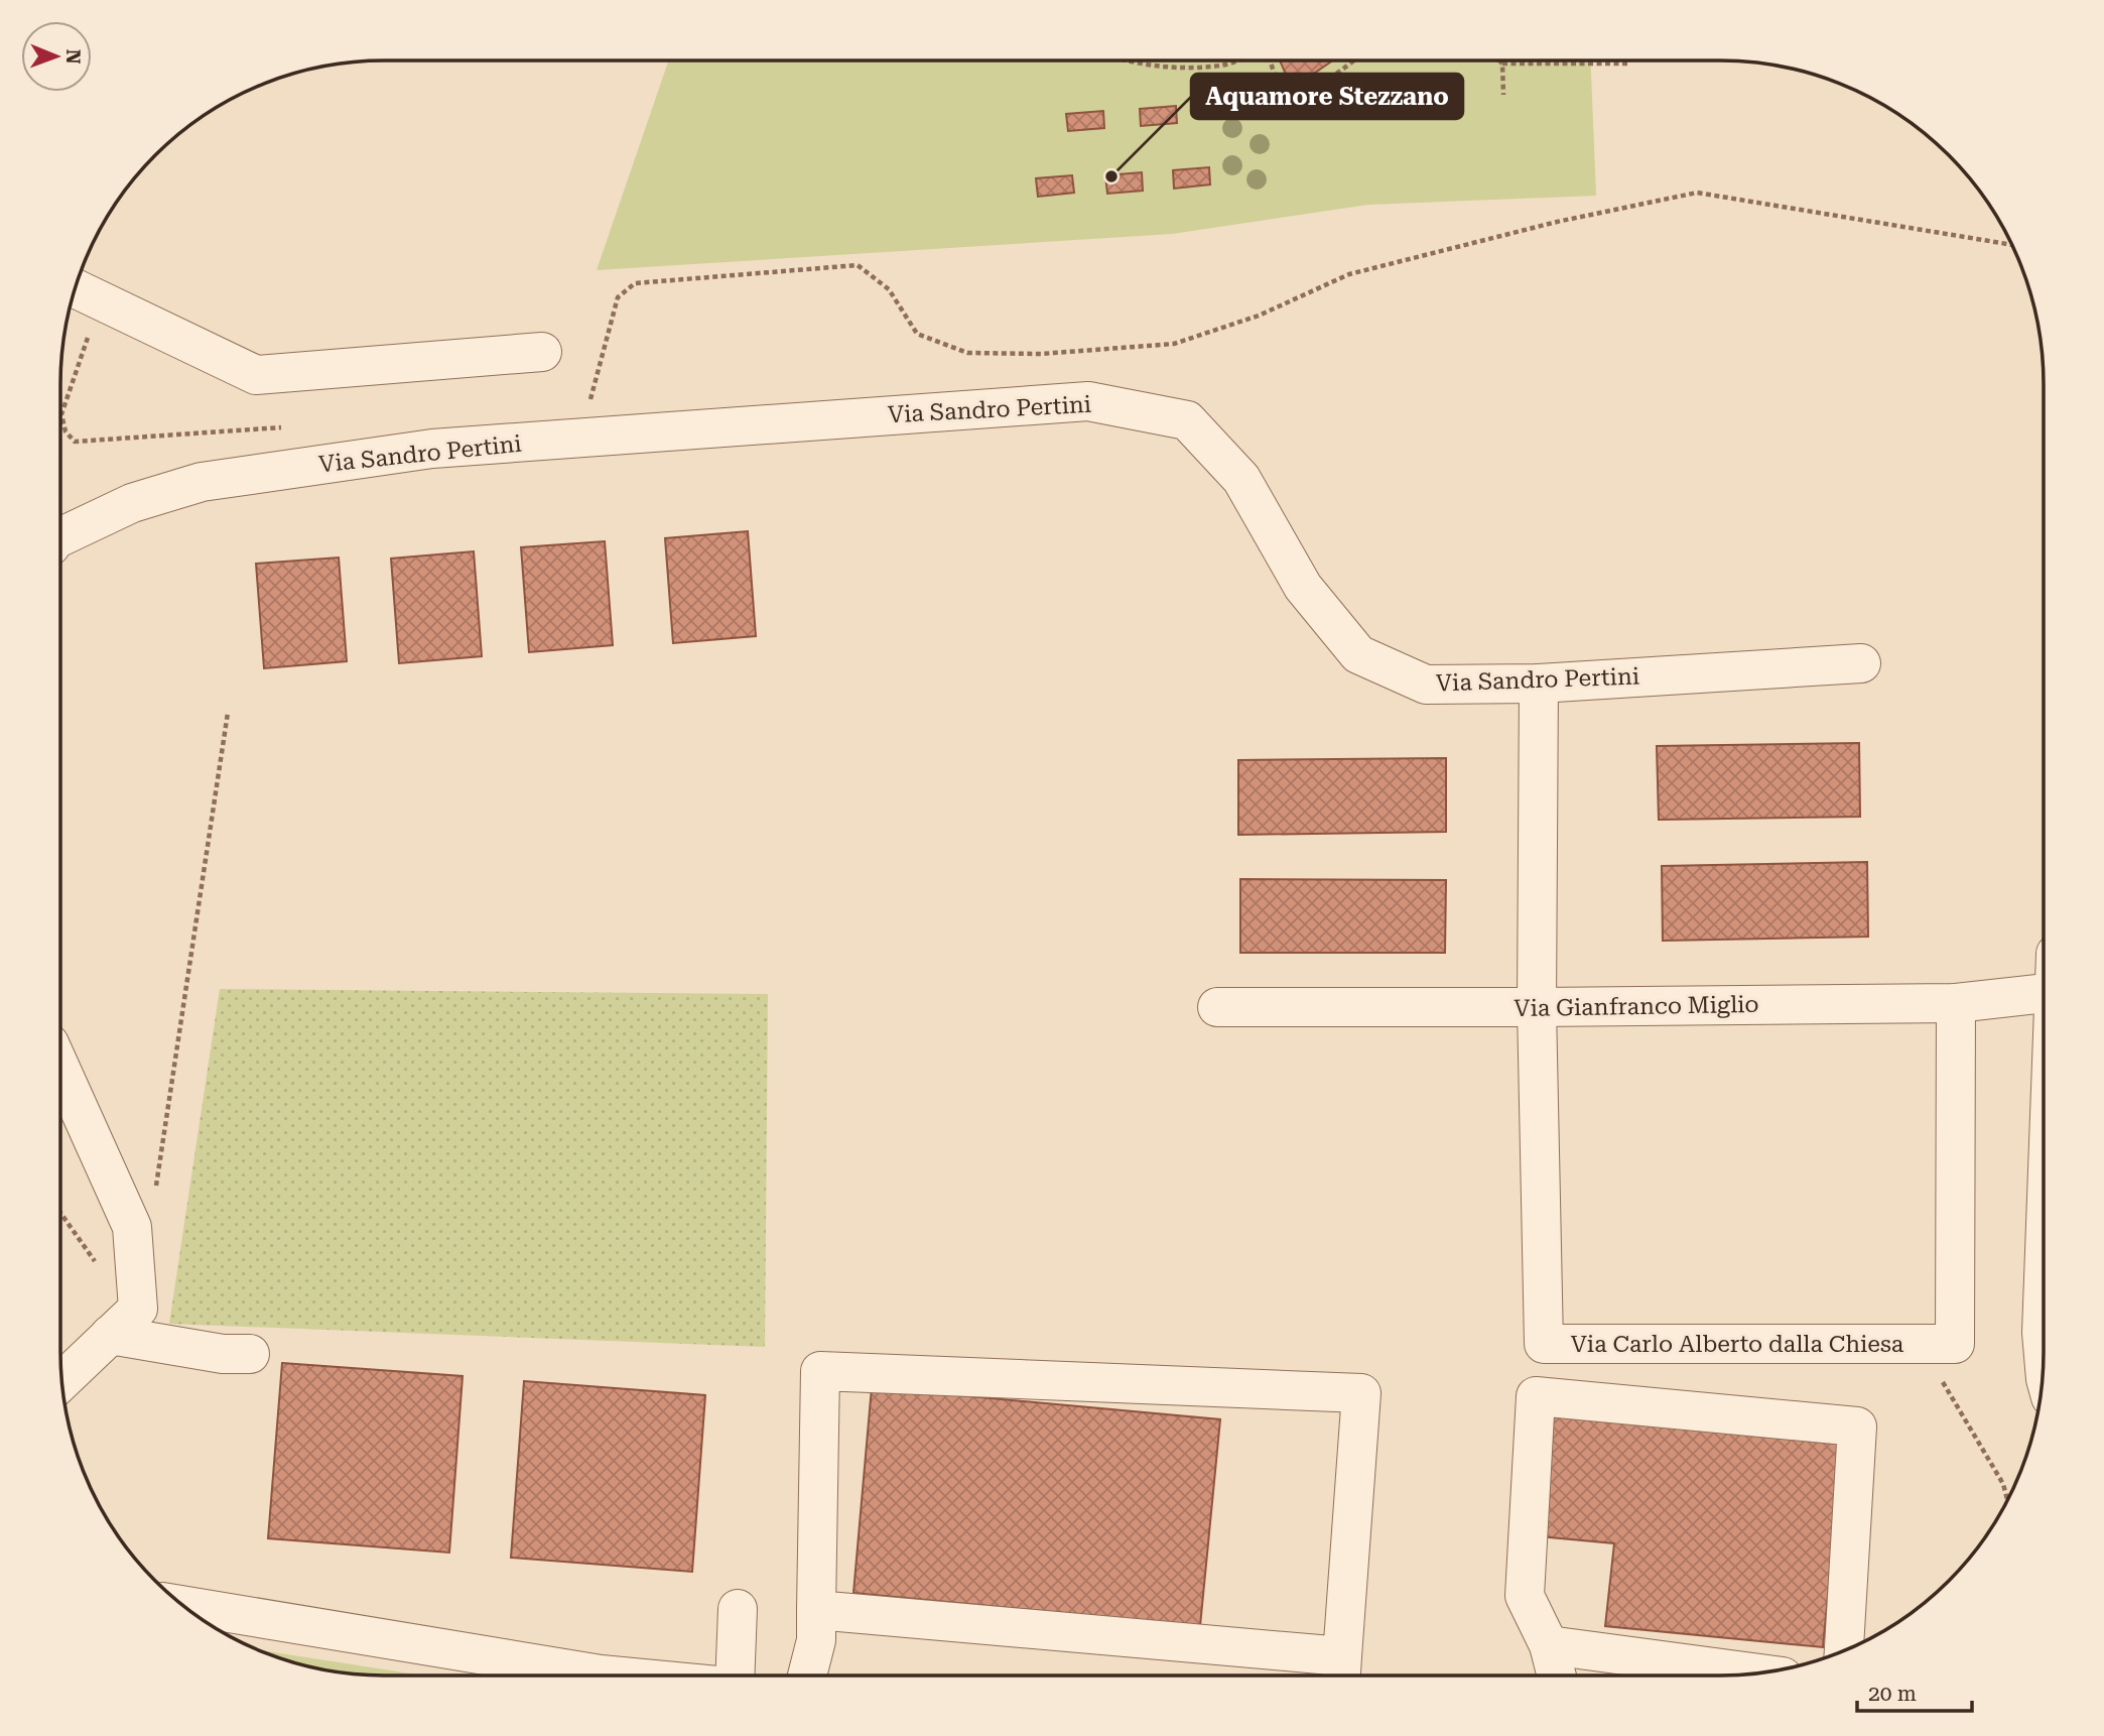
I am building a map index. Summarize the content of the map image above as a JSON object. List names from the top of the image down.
{
  "streets": {
    "street": ["Via Sandro Pertini", "Via Gianfranco Miglio", "Via Carlo Alberto dalla Chiesa"]
  },
  "crossings": [
    ["Via Sandro Pertini", "Via Carlo Alberto dalla Chiesa"],
    ["Via Gianfranco Miglio", "Via Carlo Alberto dalla Chiesa"]
  ],
  "places": ["Aquamore Stezzano"],
  "scale_bar": "20 m",
  "north": "right"
}
